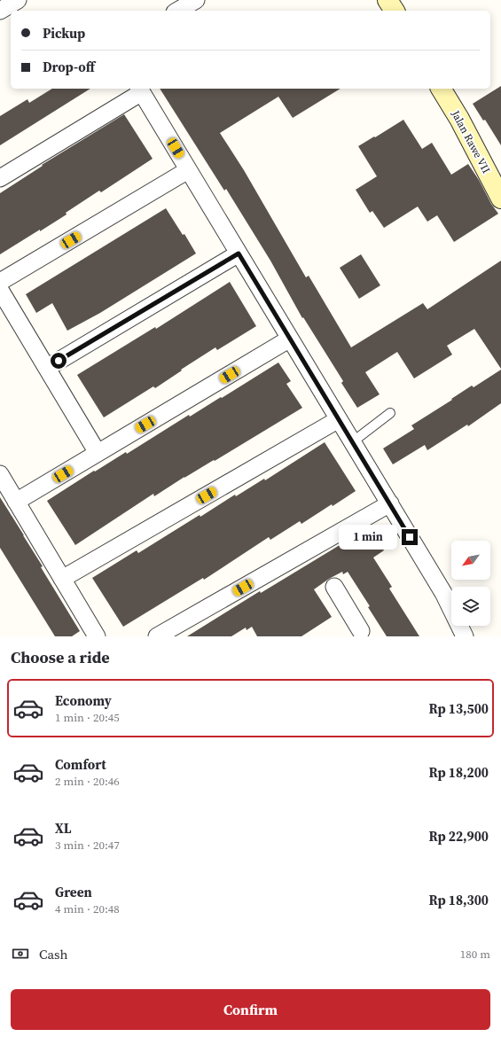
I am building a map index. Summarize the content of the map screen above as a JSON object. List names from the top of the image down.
{
  "streets": {
    "main road": ["Jalan Rawe VII"]
  },
  "north": "bottom left",
  "page": {
    "banner": ["Pickup", "Drop-off"],
    "bubble": "1 min",
    "heading": "Choose a ride",
    "list": [
      {
        "name": "Economy",
        "note": "1 min · 20:45",
        "value": "Rp 13,500"
      },
      {
        "name": "Comfort",
        "note": "2 min · 20:46",
        "value": "Rp 18,200"
      },
      {
        "name": "XL",
        "note": "3 min · 20:47",
        "value": "Rp 22,900"
      },
      {
        "name": "Green",
        "note": "4 min · 20:48",
        "value": "Rp 18,300"
      }
    ],
    "pay": ["Cash", "180 m"],
    "buttons": "Confirm"
  }
}
